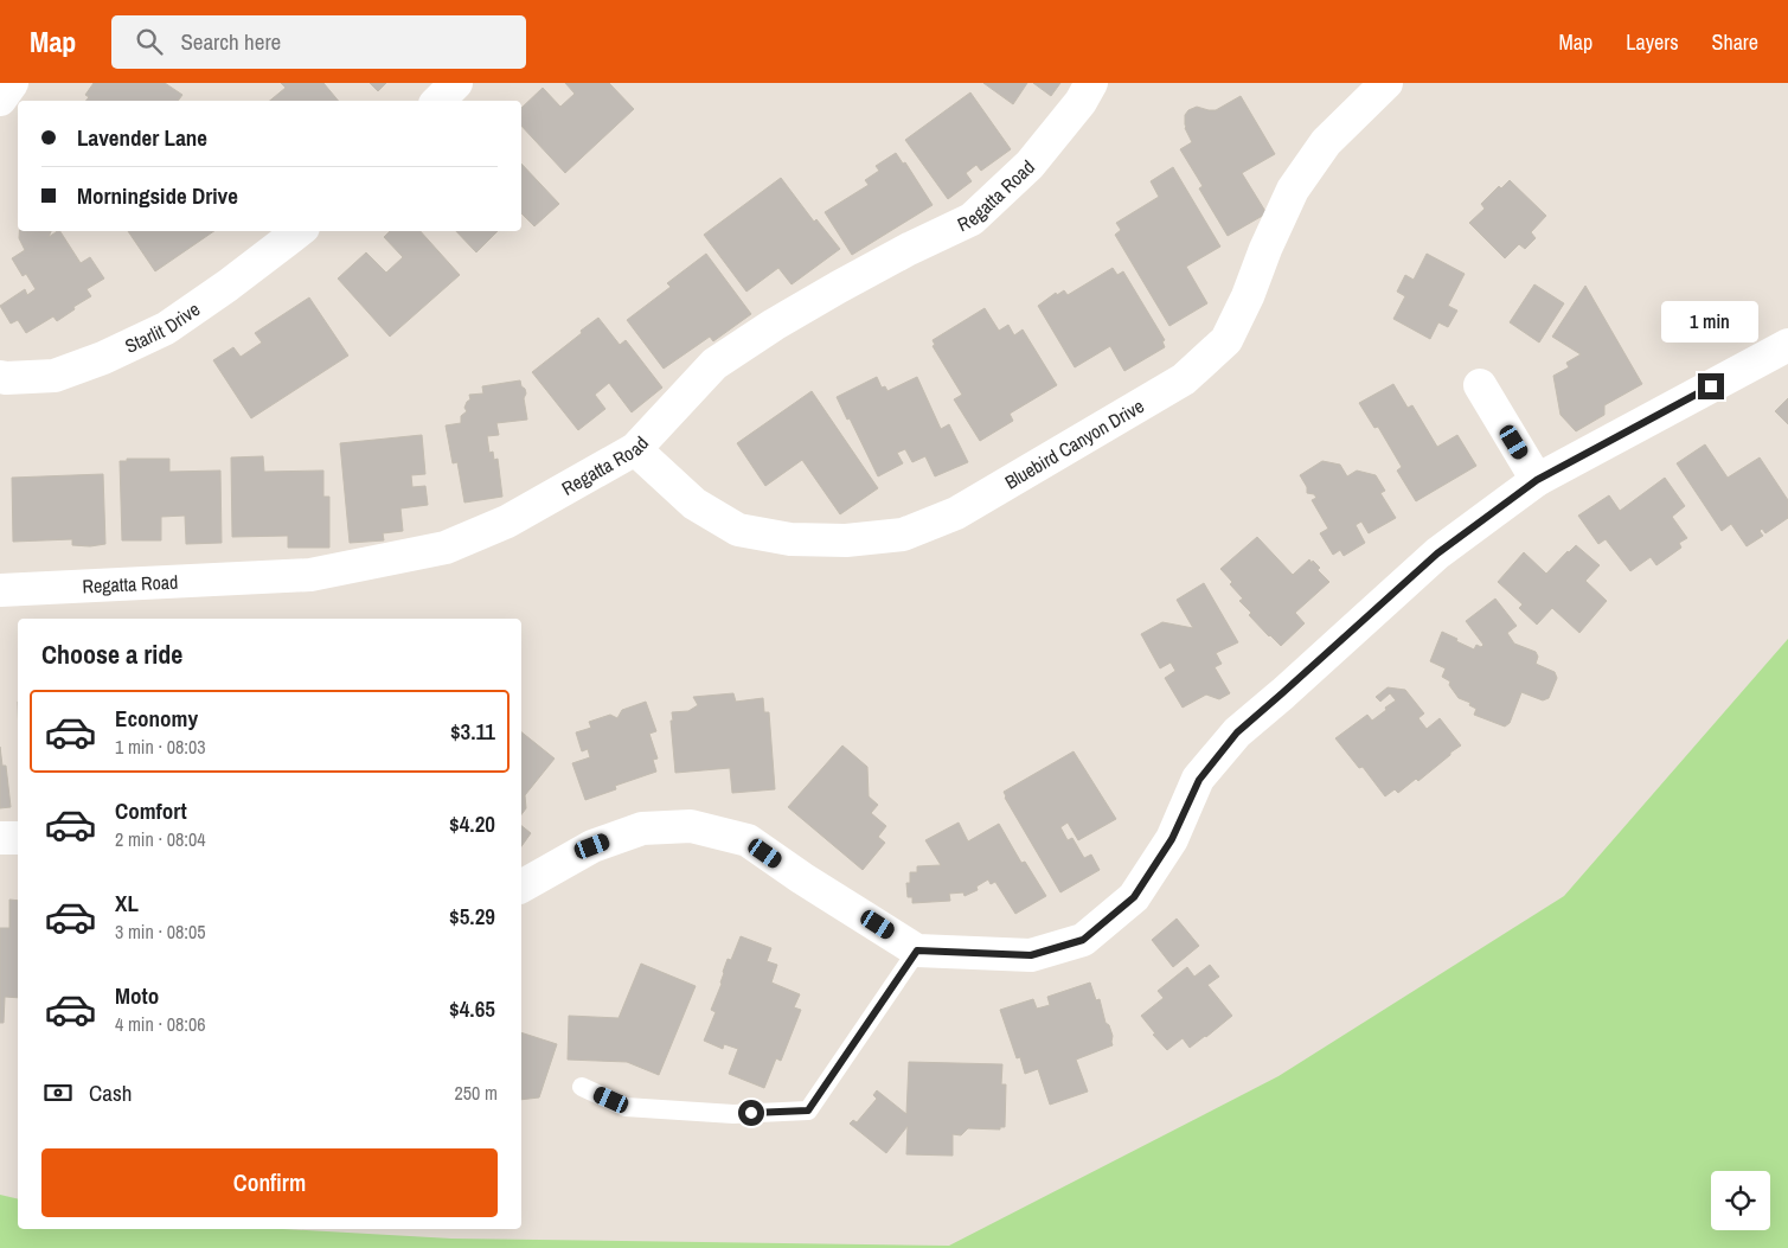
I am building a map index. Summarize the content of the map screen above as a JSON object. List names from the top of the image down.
{
  "streets": {
    "street": ["Regatta Road", "Starlit Drive", "Bluebird Canyon Drive"]
  },
  "crossings": [
    ["Regatta Road", "Bluebird Canyon Drive"]
  ],
  "page": {
    "header": "Map",
    "search": "Search here",
    "nav": ["Map", "Layers", "Share"],
    "banner": ["Lavender Lane", "Morningside Drive"],
    "bubble": "1 min",
    "heading": "Choose a ride",
    "list": [
      {
        "name": "Economy",
        "note": "1 min · 08:03",
        "value": "$3.11"
      },
      {
        "name": "Comfort",
        "note": "2 min · 08:04",
        "value": "$4.20"
      },
      {
        "name": "XL",
        "note": "3 min · 08:05",
        "value": "$5.29"
      },
      {
        "name": "Moto",
        "note": "4 min · 08:06",
        "value": "$4.65"
      }
    ],
    "pay": ["Cash", "250 m"],
    "buttons": "Confirm"
  }
}
